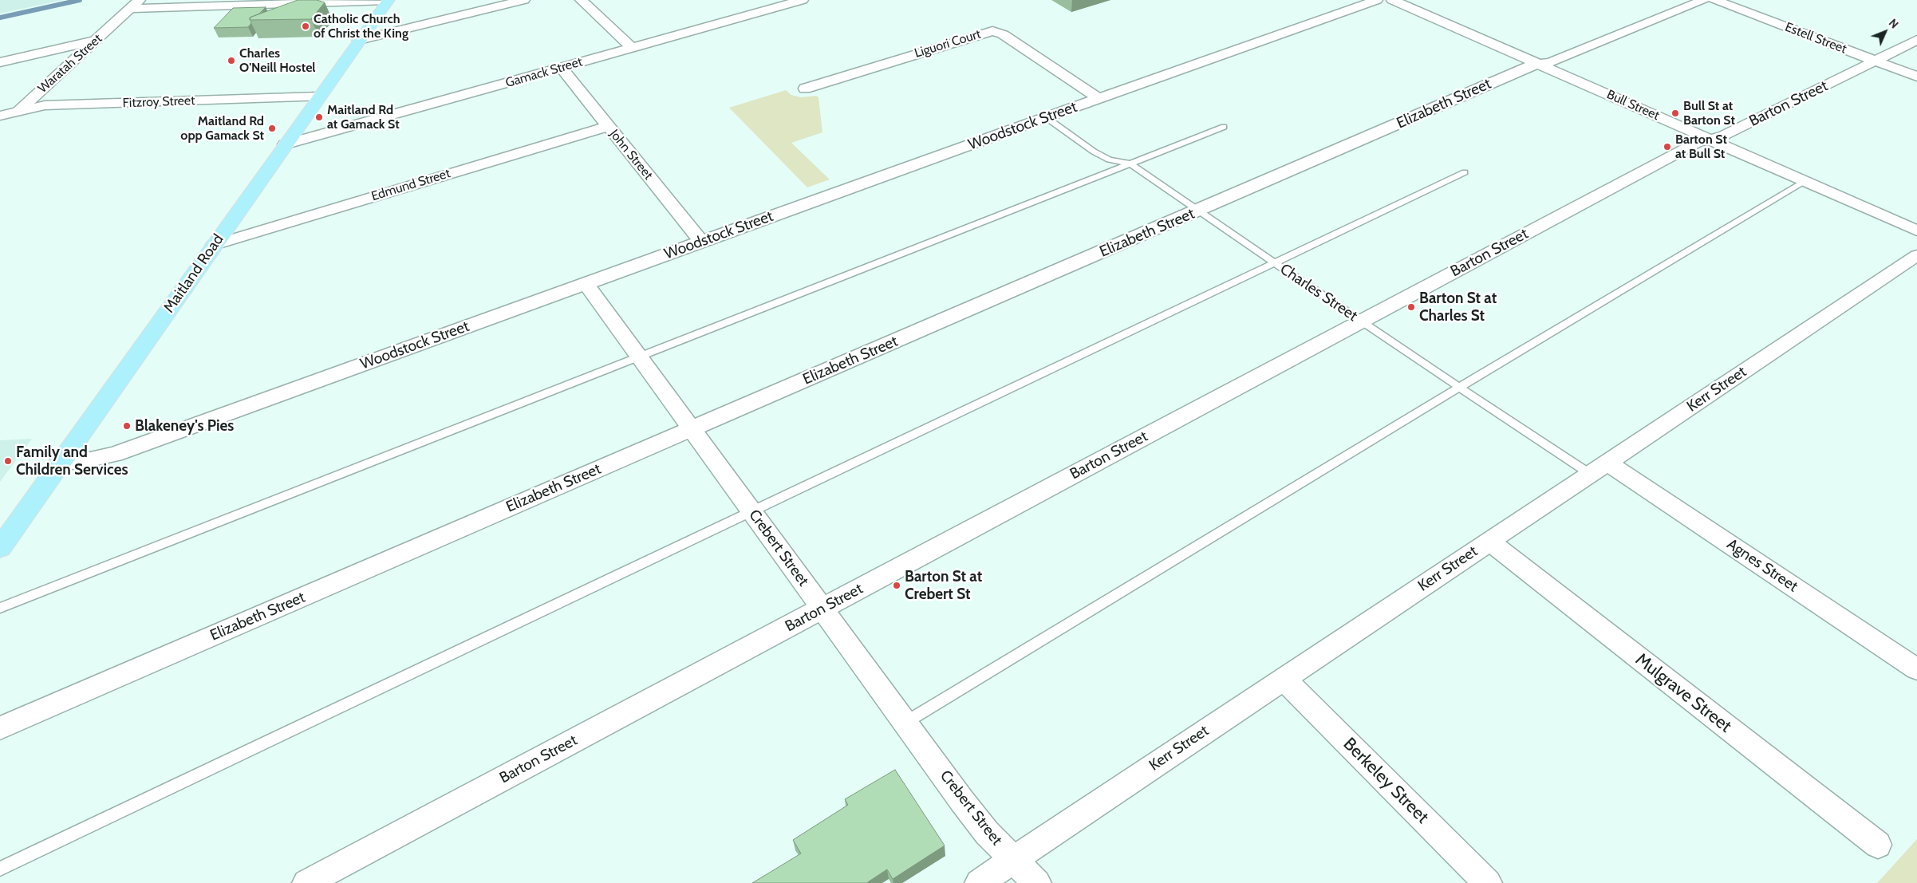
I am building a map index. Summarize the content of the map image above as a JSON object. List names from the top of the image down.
{
  "streets": {
    "main road": ["Maitland Road"],
    "street": [
      "Estell Street",
      "Liguori Court",
      "Waratah Street",
      "Gamack Street",
      "Fitzroy Street",
      "Elizabeth Street",
      "Barton Street",
      "Bull Street",
      "Woodstock Street",
      "John Street",
      "Edmund Street",
      "Kerr Street",
      "Crebert Street",
      "Agnes Street",
      "Mulgrave Street",
      "Berkeley Street"
    ],
    "lane": ["Charles Street"]
  },
  "crossings": [
    ["Estell Street", "Barton Street"],
    ["Liguori Court", "Woodstock Street"],
    ["Waratah Street", "Fitzroy Street"],
    ["Gamack Street", "John Street"],
    ["Gamack Street", "Maitland Road"],
    ["Fitzroy Street", "Maitland Road"],
    ["Elizabeth Street", "Bull Street"],
    ["Elizabeth Street", "Charles Street"],
    ["Elizabeth Street", "Crebert Street"],
    ["Barton Street", "Bull Street"],
    ["Barton Street", "Charles Street"],
    ["Barton Street", "Crebert Street"],
    ["Woodstock Street", "John Street"],
    ["Woodstock Street", "Maitland Road"],
    ["Woodstock Street", "Charles Street"],
    ["Woodstock Street", "Crebert Street"],
    ["John Street", "Edmund Street"],
    ["Edmund Street", "Maitland Road"],
    ["Charles Street", "Kerr Street"],
    ["Charles Street", "Agnes Street"],
    ["Kerr Street", "Crebert Street"],
    ["Kerr Street", "Agnes Street"],
    ["Kerr Street", "Mulgrave Street"],
    ["Kerr Street", "Berkeley Street"]
  ],
  "places": [
    "Catholic Church of Christ the King",
    "Charles O'Neill Hostel",
    "Bull St at Barton St",
    "Maitland Rd at Gamack St",
    "Maitland Rd opp Gamack St",
    "Barton St at Bull St",
    "Barton St at Charles St",
    "Blakeney's Pies",
    "Family and Children Services",
    "Barton St at Crebert St"
  ],
  "north": "top right"
}
